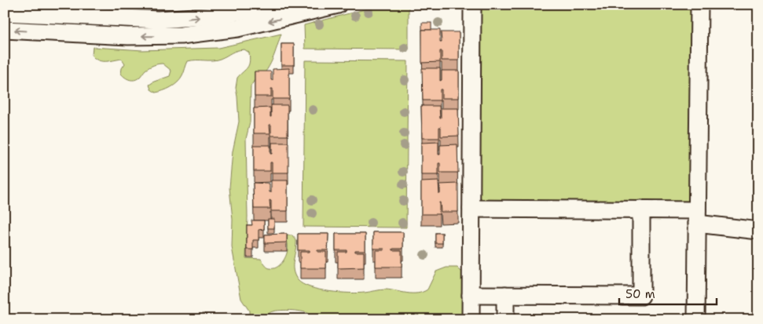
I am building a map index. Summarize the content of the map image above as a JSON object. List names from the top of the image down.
{
  "scale_bar": "50 m"
}
